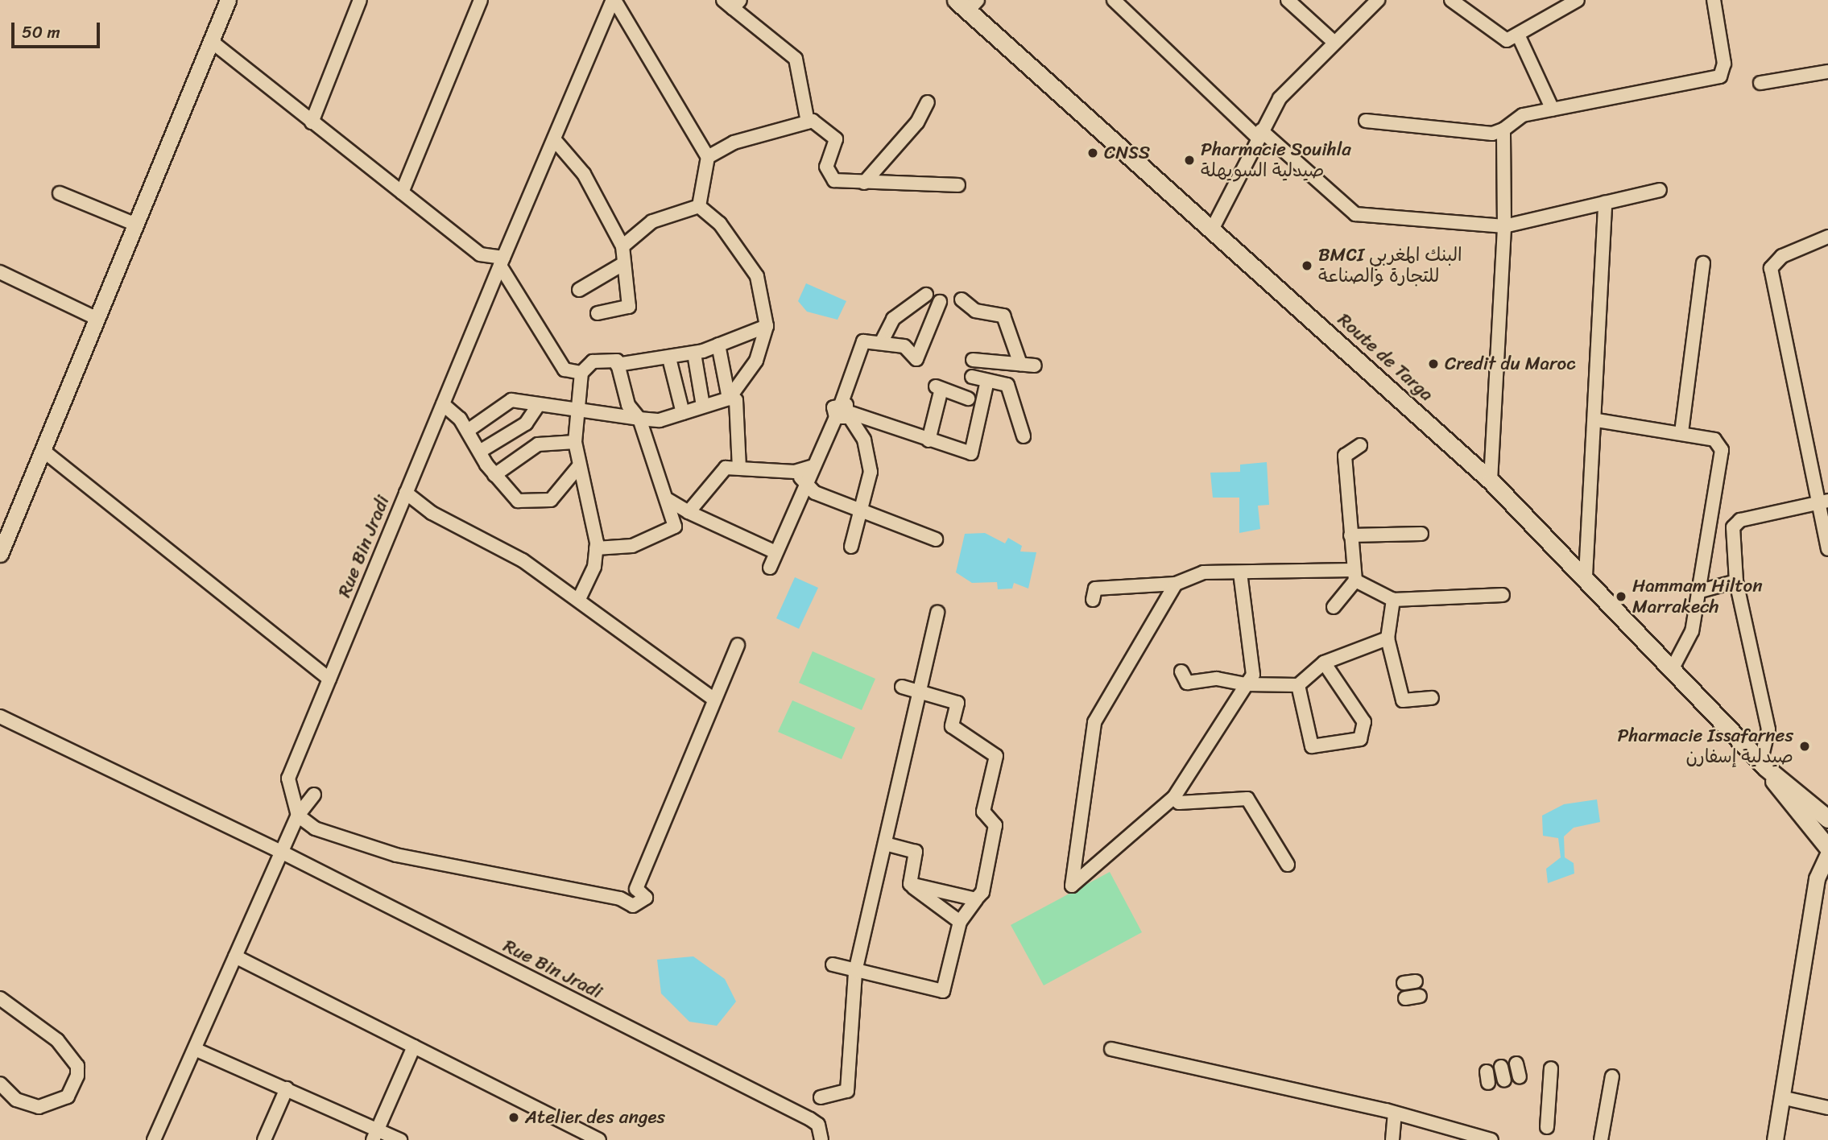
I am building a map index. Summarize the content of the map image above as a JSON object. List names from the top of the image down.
{
  "streets": {
    "main road": ["Route de Targa"],
    "street": ["Rue Bin Jradi"]
  },
  "places": [
    "CNSS",
    "Pharmacie Souihla صيدلية السويهلة",
    "BMCI البنك المغربي للتجارة والصناعة",
    "Credit du Maroc",
    "Hammam Hilton Marrakech",
    "Pharmacie Issafarnes صيدلية إسفارن",
    "Atelier des anges"
  ],
  "scale_bar": "50 m"
}
